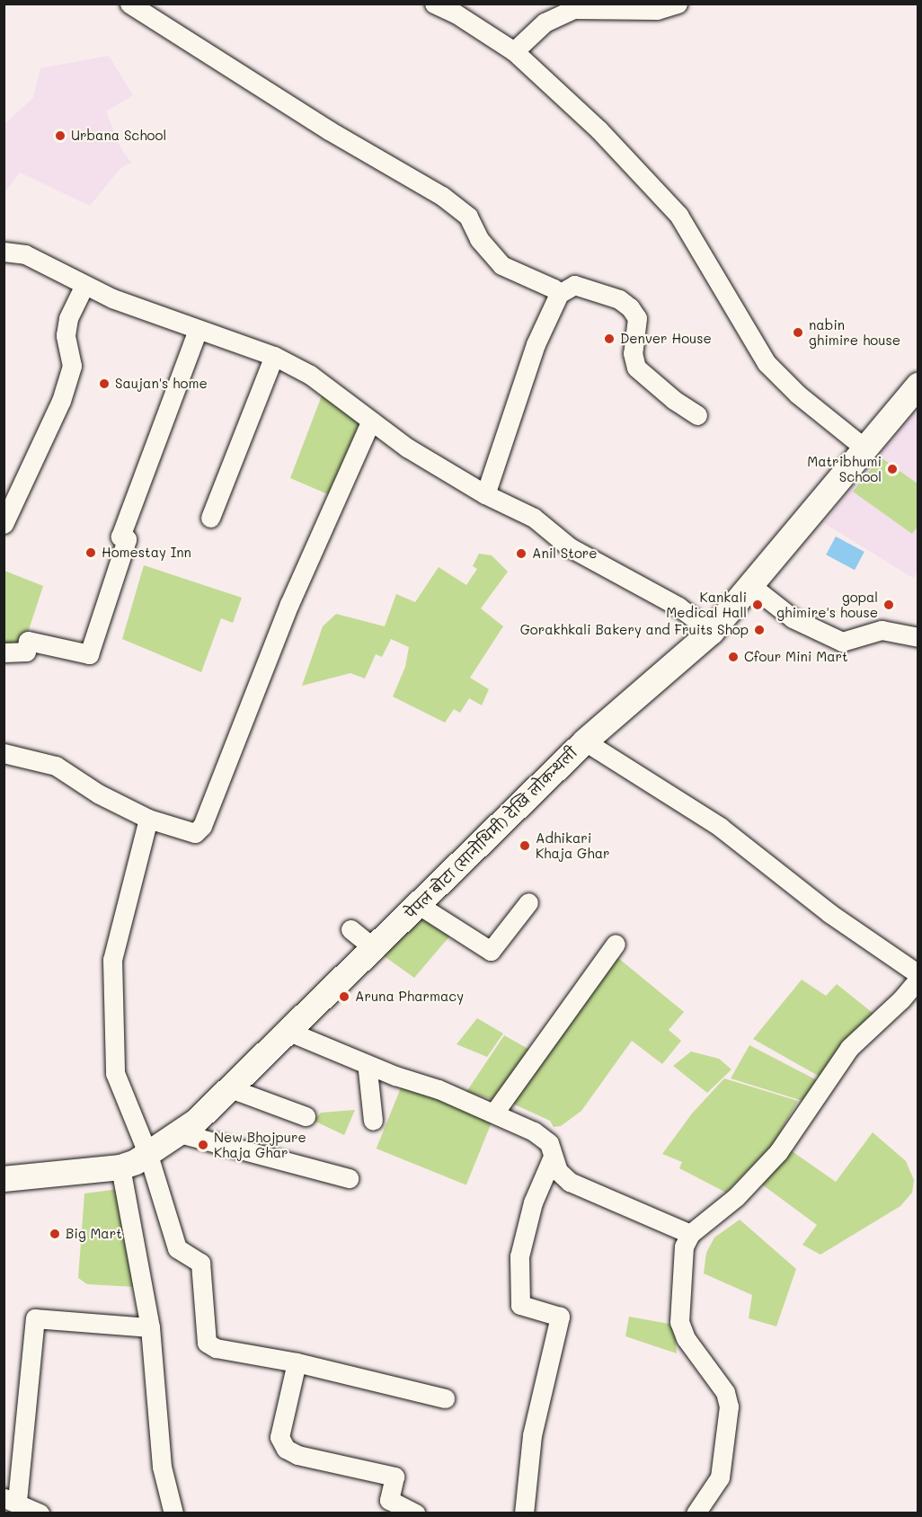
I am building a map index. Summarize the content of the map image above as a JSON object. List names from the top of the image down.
{
  "streets": {
    "main road": ["पेपल बोटा (सानोथिमी) देखि लोकन्थली"]
  },
  "places": [
    "Urbana School",
    "nabin ghimire house",
    "Denver House",
    "Saujan's home",
    "Matribhumi School",
    "Homestay Inn",
    "Anil Store",
    "Kankali Medical Hall",
    "gopal ghimire's house",
    "Gorakhkali Bakery and Fruits Shop",
    "Cfour Mini Mart",
    "Adhikari Khaja Ghar",
    "Aruna Pharmacy",
    "New Bhojpure Khaja Ghar",
    "Big Mart"
  ]
}
